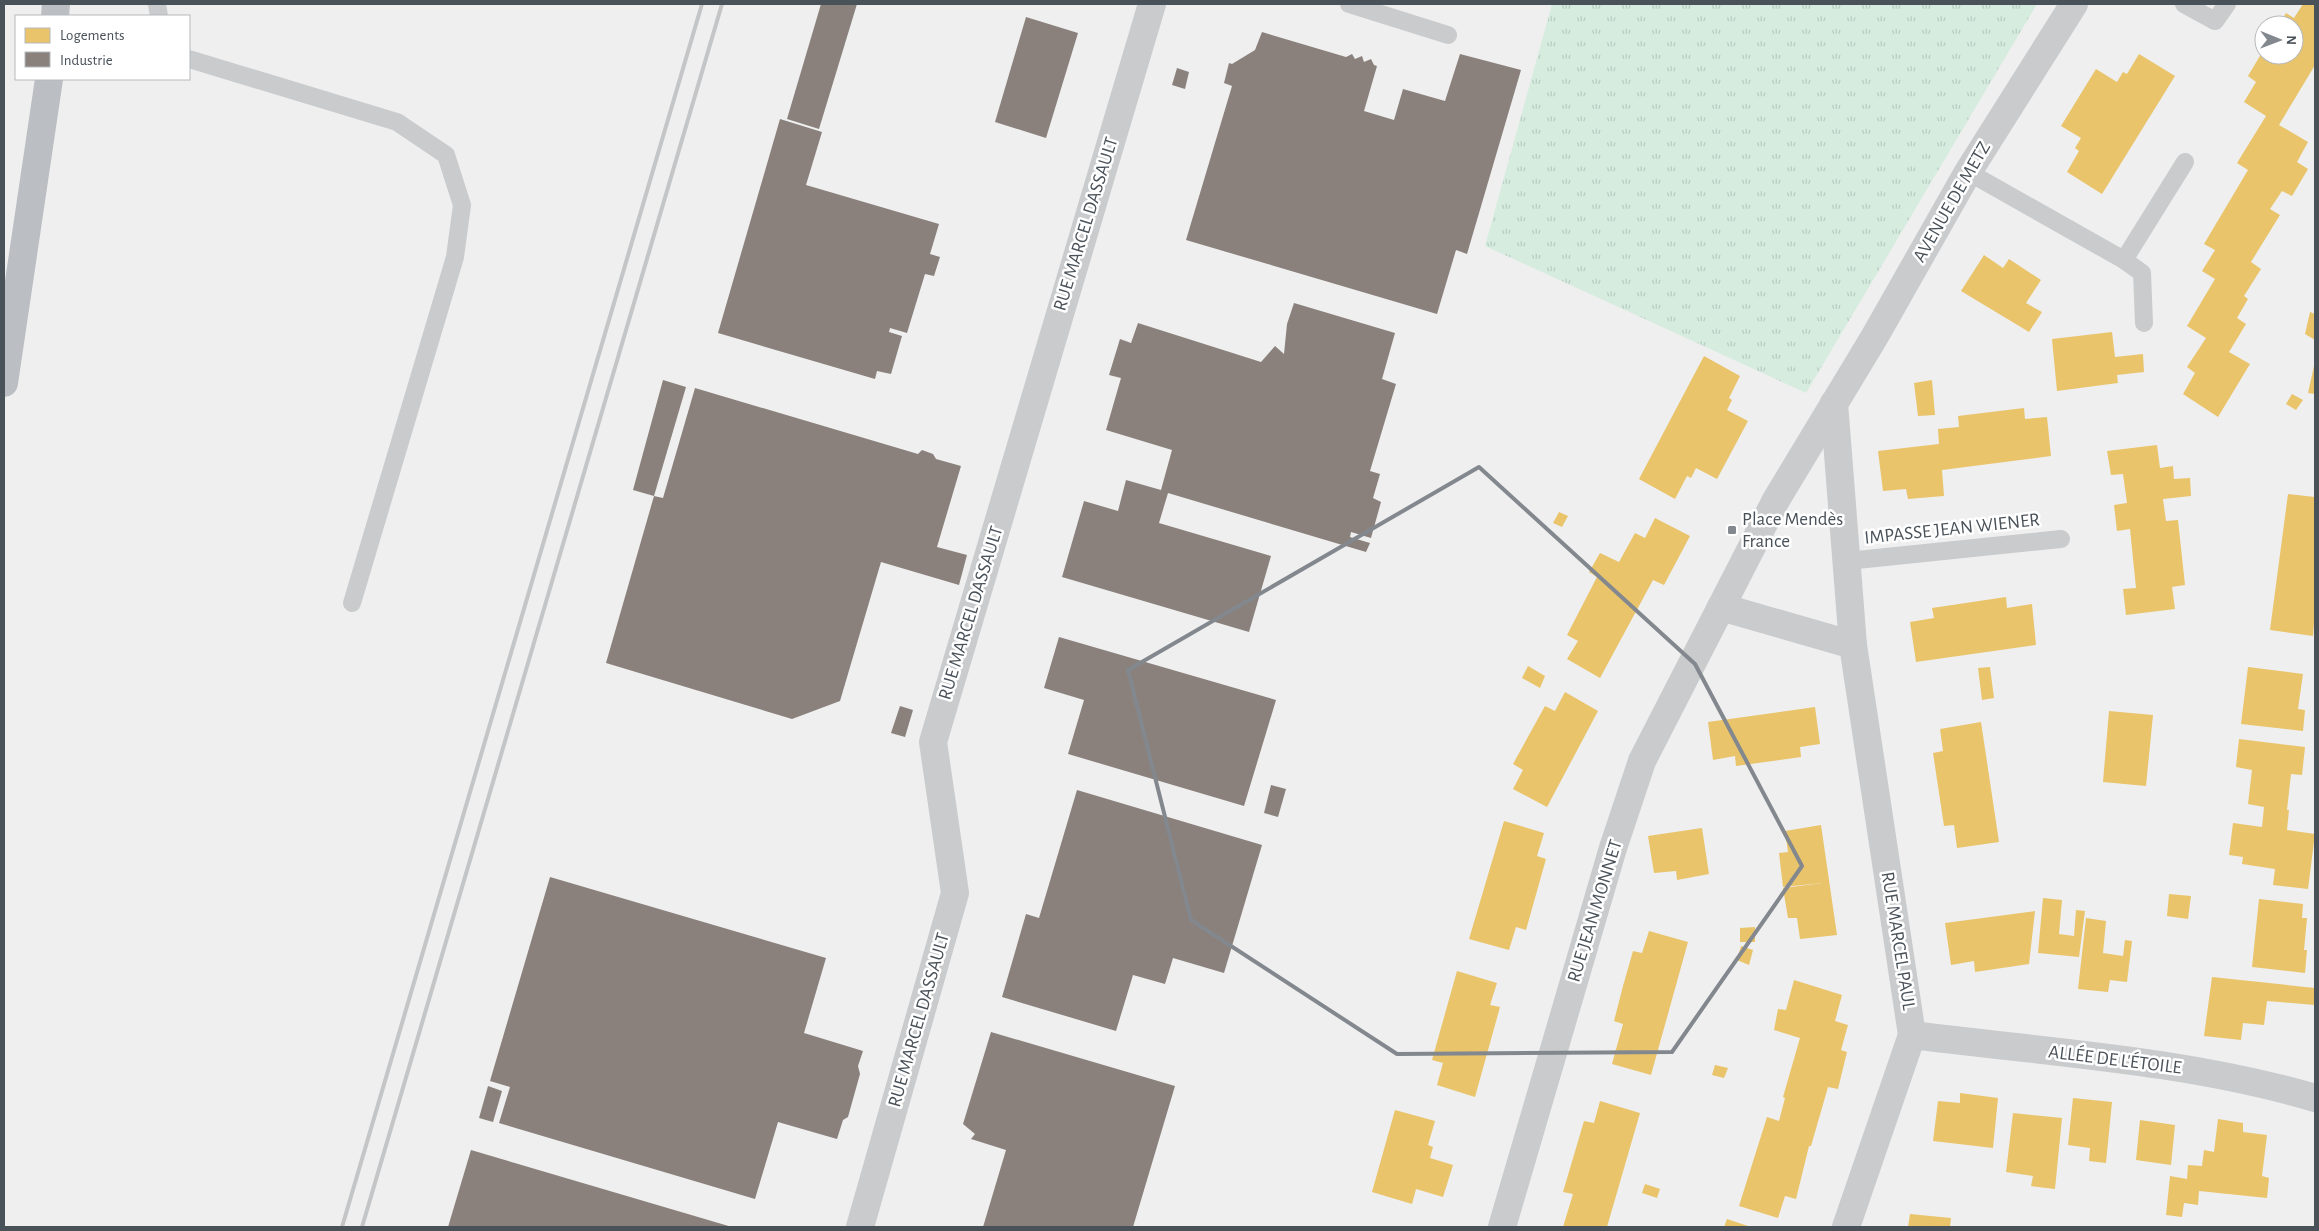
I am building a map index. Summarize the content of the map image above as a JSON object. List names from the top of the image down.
{
  "streets": {
    "street": [
      "AVENUE DE METZ",
      "RUE MARCEL DASSAULT",
      "RUE JEAN MONNET",
      "RUE MARCEL PAUL",
      "ALLÉE DE L'ÉTOILE"
    ],
    "lane": ["IMPASSE JEAN WIENER"]
  },
  "crossings": [
    ["AVENUE DE METZ", "RUE JEAN MONNET"],
    ["AVENUE DE METZ", "RUE MARCEL PAUL"],
    ["IMPASSE JEAN WIENER", "RUE MARCEL PAUL"],
    ["RUE MARCEL PAUL", "ALLÉE DE L'ÉTOILE"]
  ],
  "places": {
    "transit": ["Place Mendès France"]
  },
  "legend": ["Logements", "Industrie"],
  "north": "right"
}
